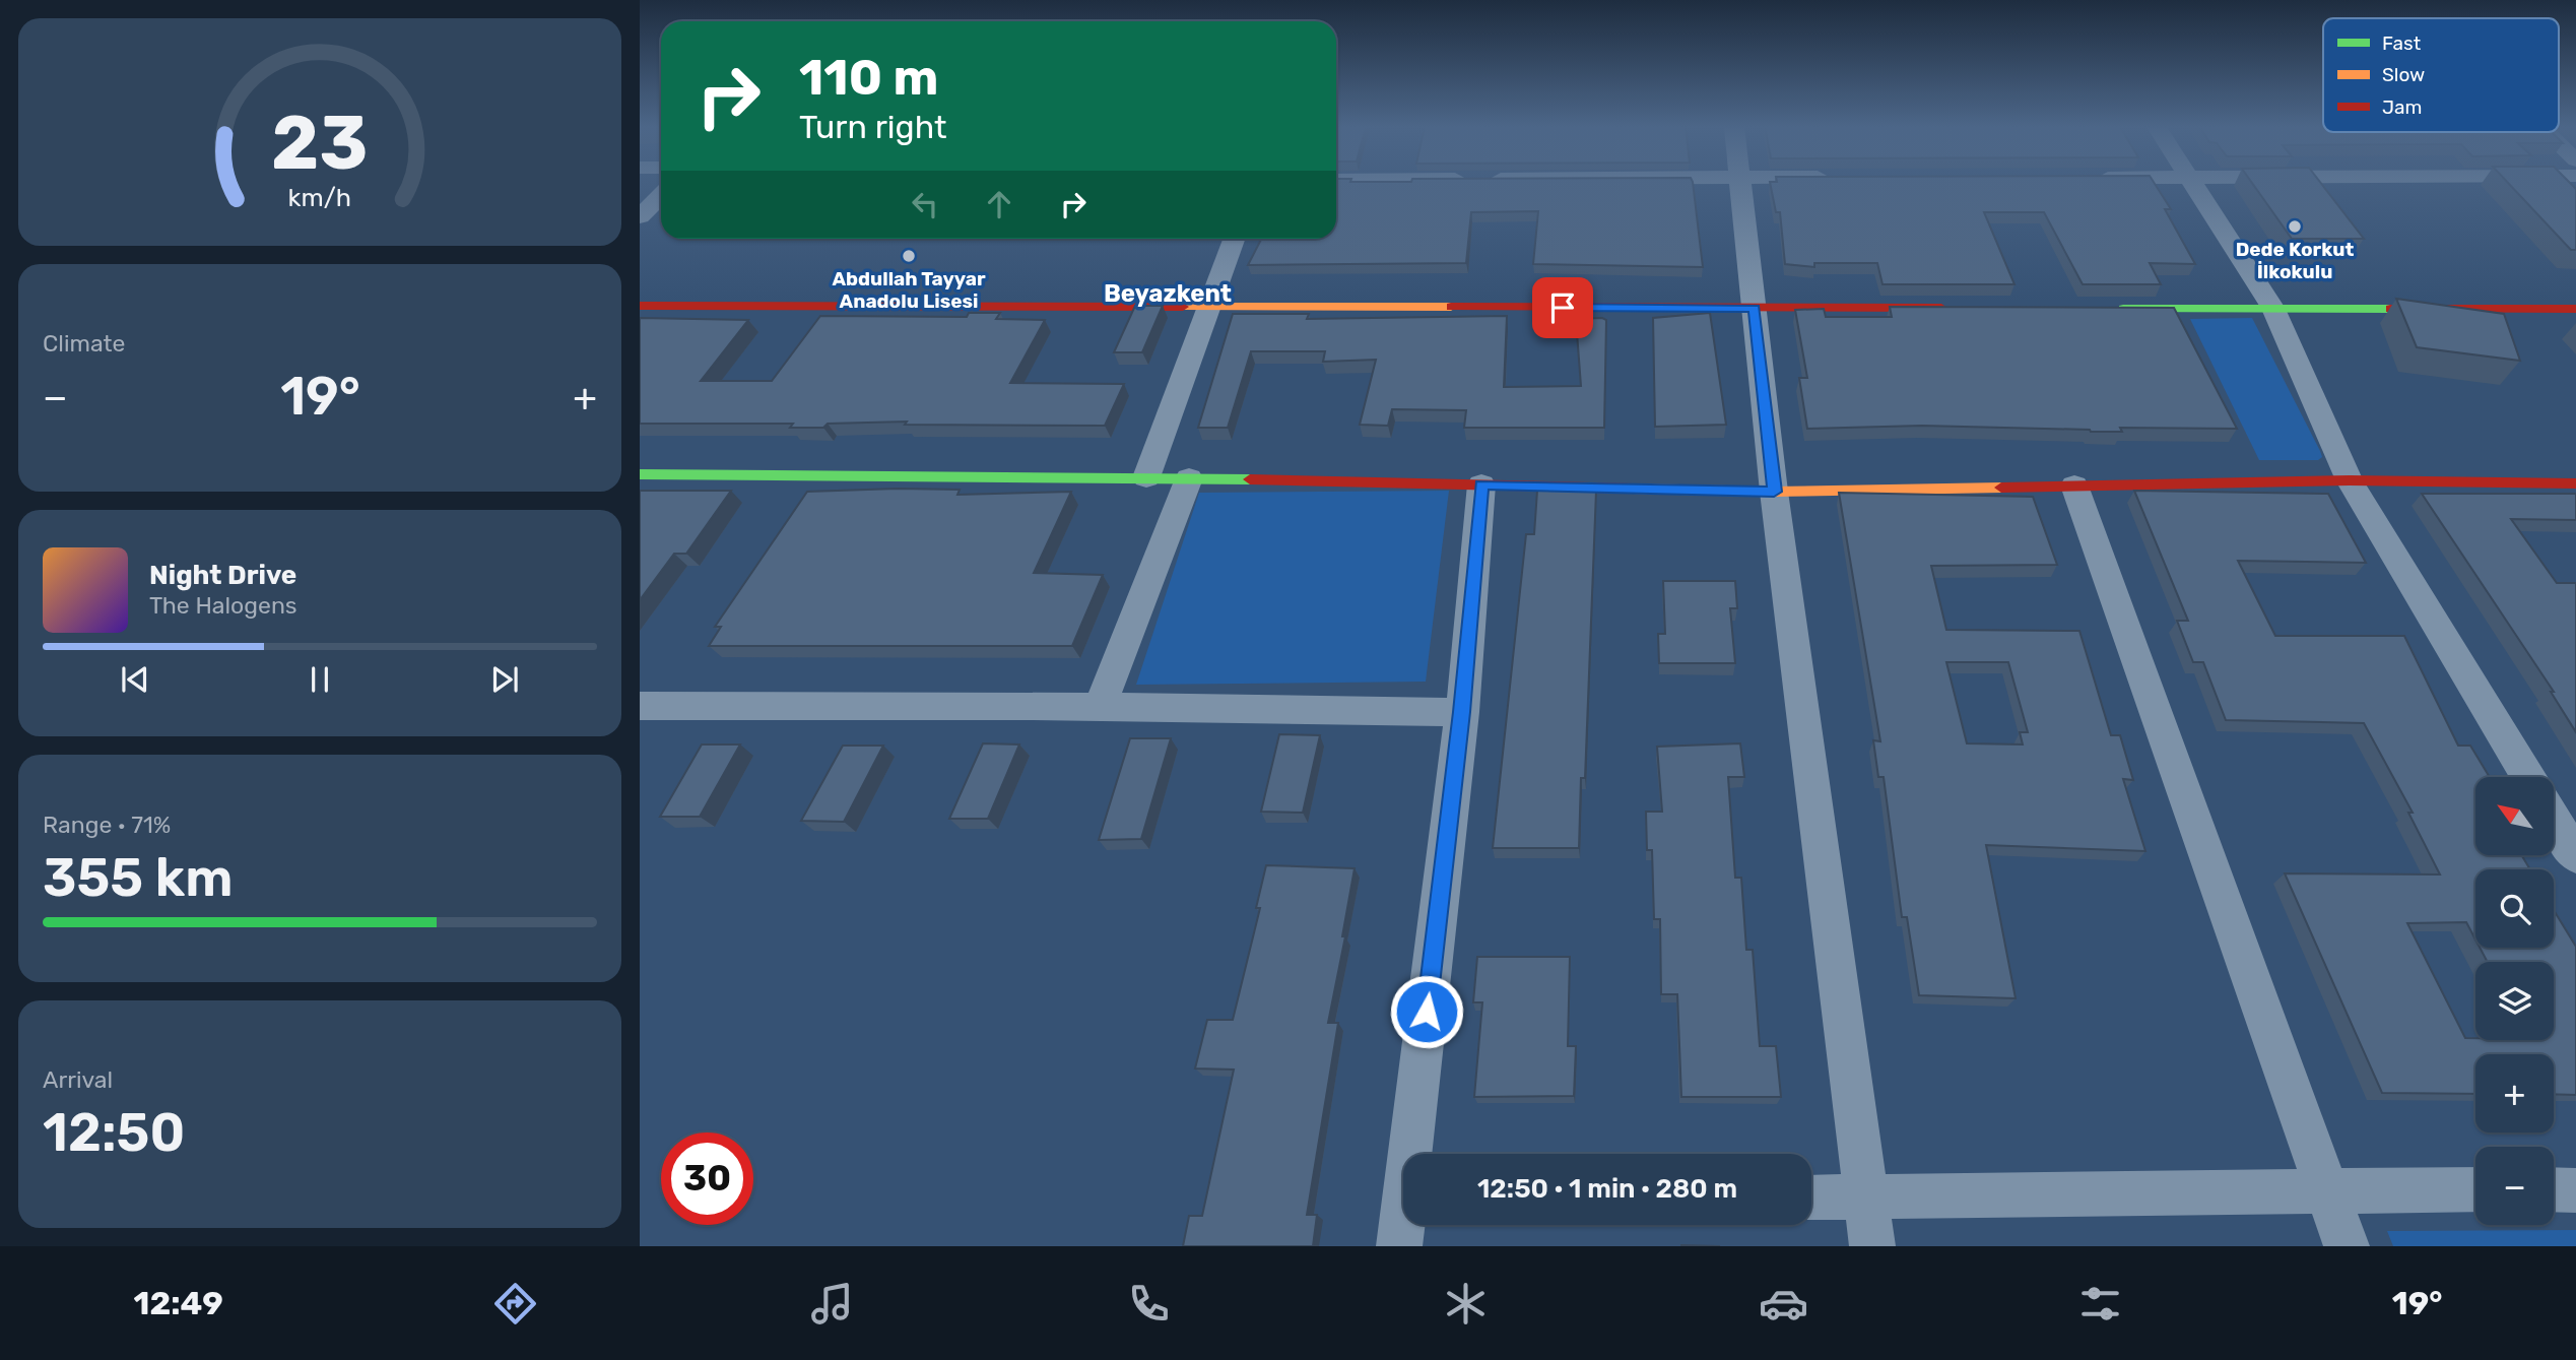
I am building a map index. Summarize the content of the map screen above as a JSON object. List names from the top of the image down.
{
  "districts": ["Beyazkent"],
  "places": ["Dede Korkut İlkokulu", "Abdullah Tayyar Anadolu Lisesi"],
  "legend": ["Fast", "Slow", "Jam"],
  "north": "top left",
  "page": {
    "turn": ["110 m", "Turn right"],
    "tile": [
      "Climate",
      ["Range · 71%", "355 km"],
      ["Arrival", "12:50"]
    ],
    "heat": ["−", "19°", "+"],
    "song": ["Night Drive", "The Halogens"],
    "map_buttons": ["+", "−"],
    "limit": "30",
    "trip": "12:50 · 1 min · 280 m",
    "tabs": ["12:49", "19°"],
    "gauge": ["23", "km/h"]
  }
}
